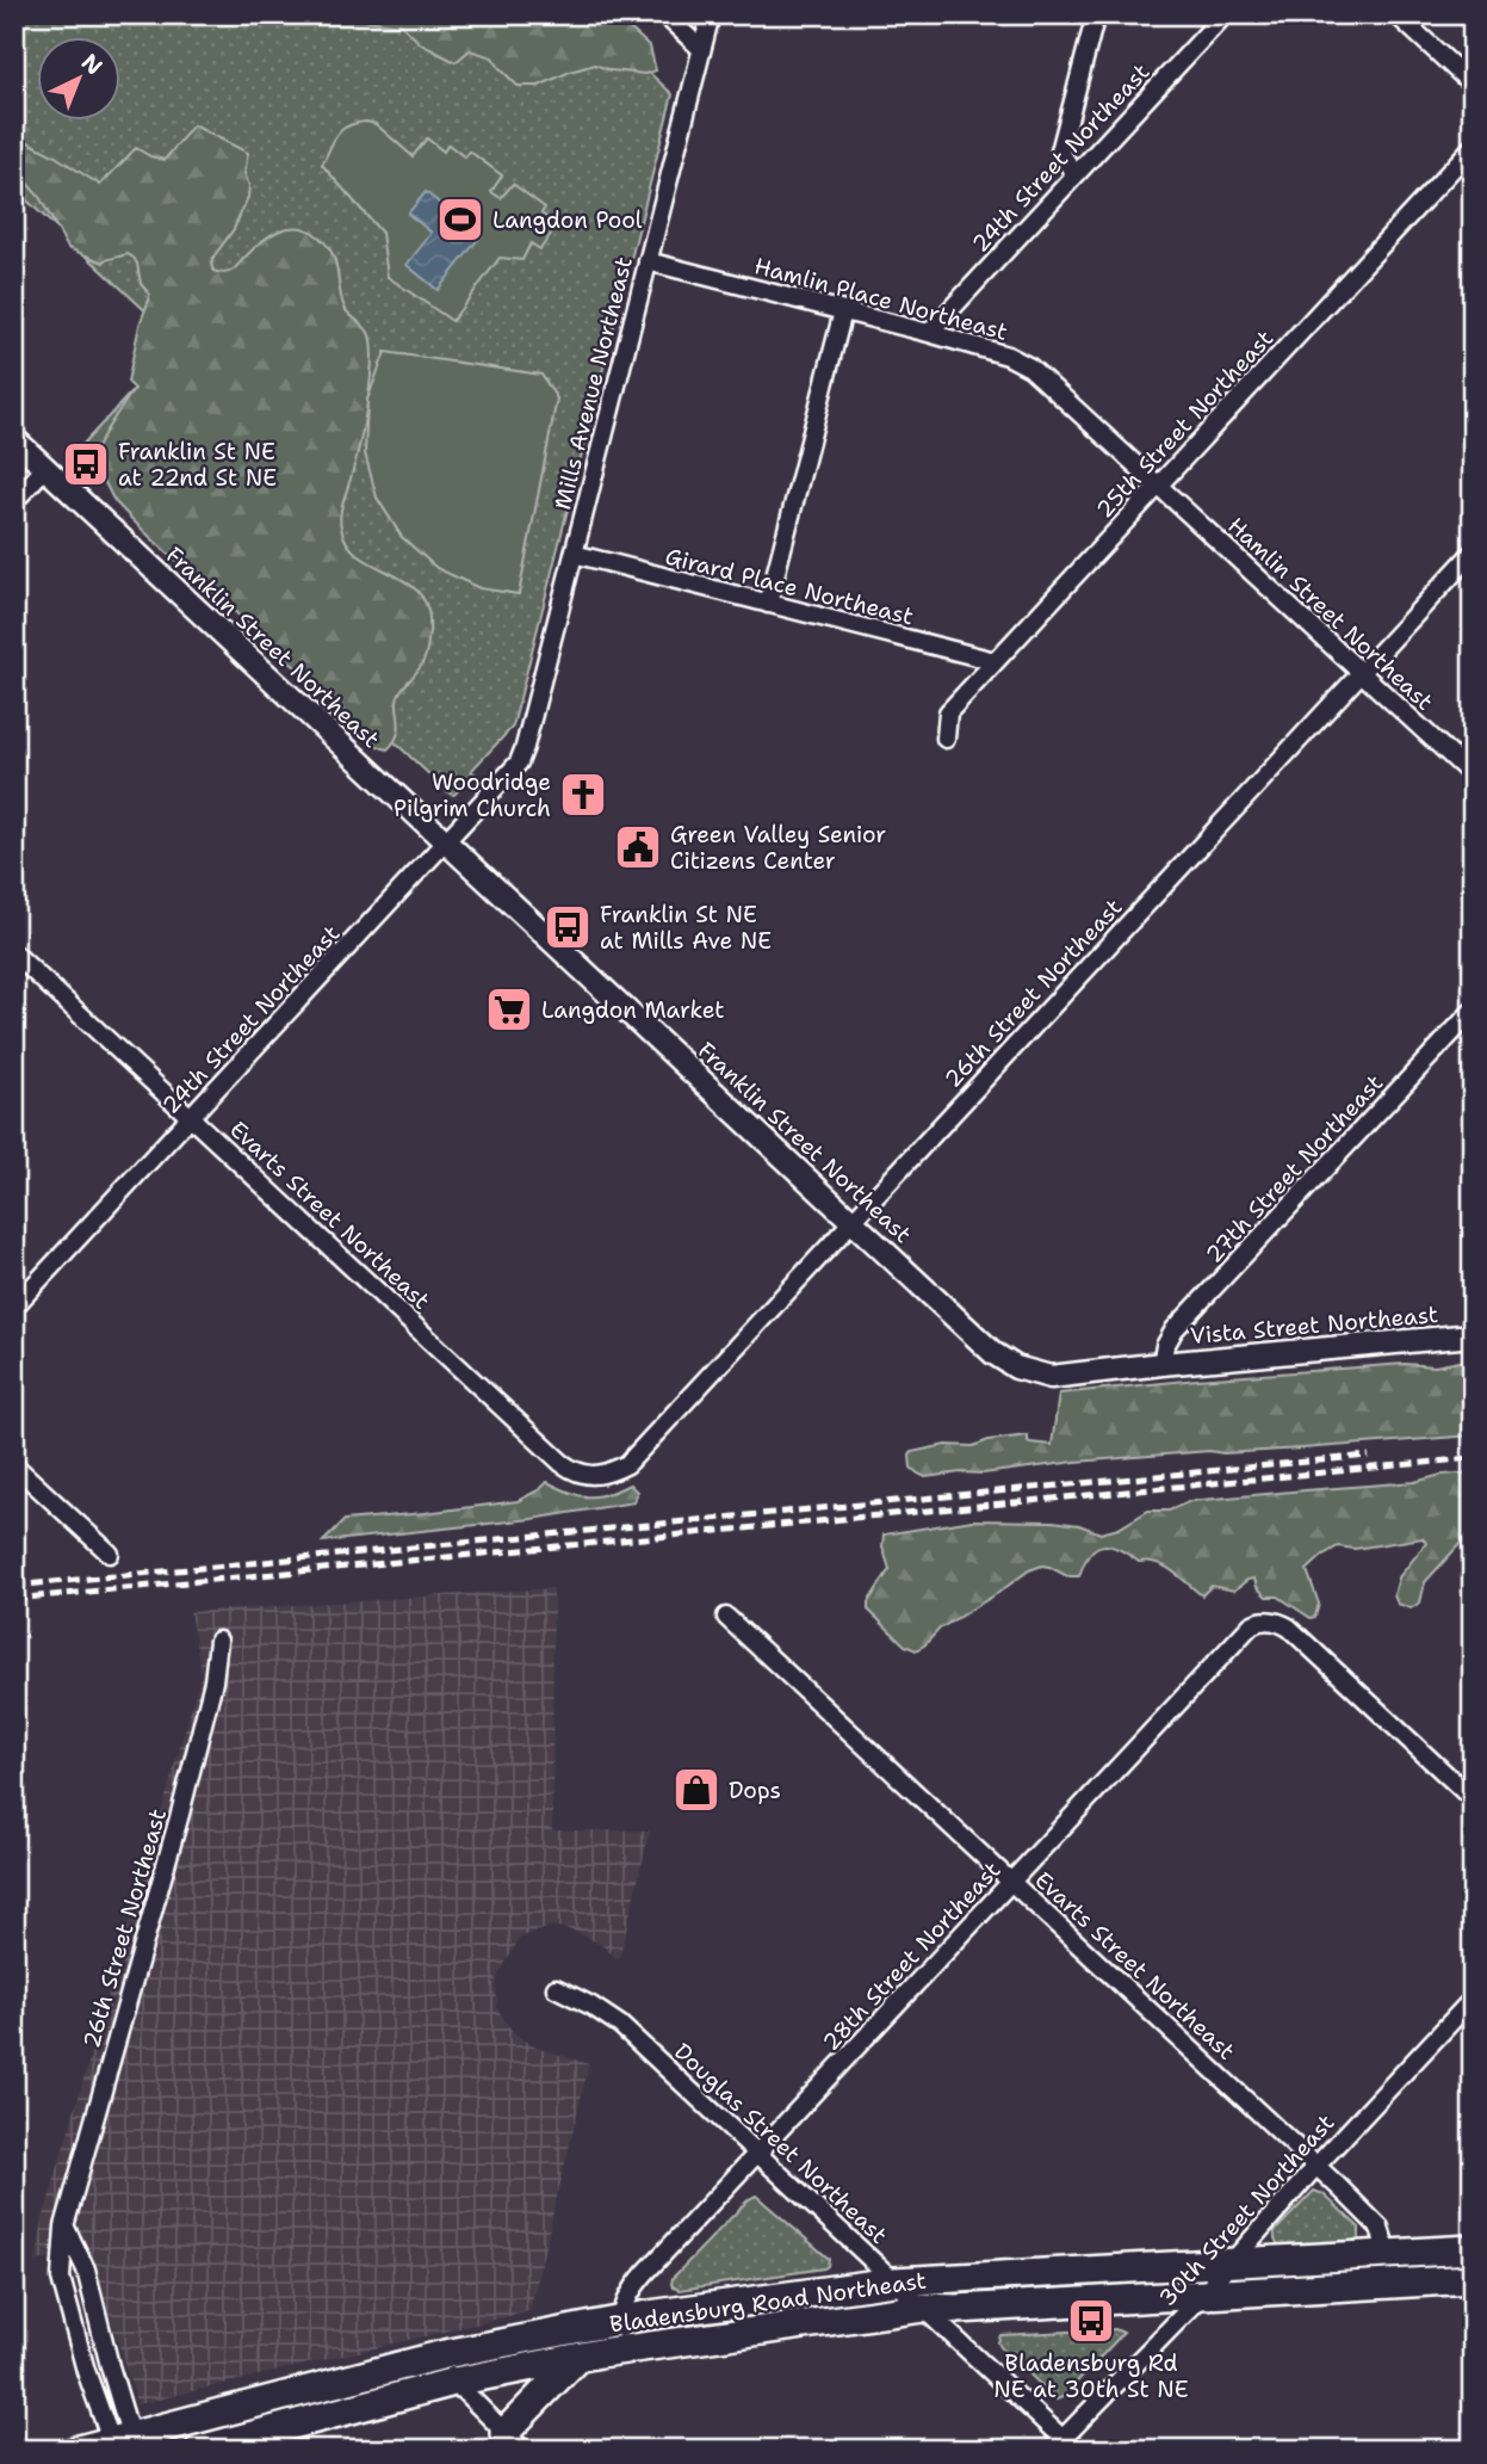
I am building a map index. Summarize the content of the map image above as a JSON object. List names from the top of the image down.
{
  "streets": {
    "main road": ["Bladensburg Road Northeast"],
    "street": [
      "24th Street Northeast",
      "Hamlin Place Northeast",
      "Mills Avenue Northeast",
      "25th Street Northeast",
      "Girard Place Northeast",
      "Hamlin Street Northeast",
      "Franklin Street Northeast",
      "26th Street Northeast",
      "27th Street Northeast",
      "Evarts Street Northeast",
      "Vista Street Northeast",
      "28th Street Northeast",
      "Douglas Street Northeast",
      "30th Street Northeast"
    ]
  },
  "crossings": [
    ["24th Street Northeast", "Hamlin Place Northeast"],
    ["24th Street Northeast", "Mills Avenue Northeast"],
    ["24th Street Northeast", "Franklin Street Northeast"],
    ["24th Street Northeast", "Evarts Street Northeast"],
    ["Hamlin Place Northeast", "Mills Avenue Northeast"],
    ["Hamlin Place Northeast", "25th Street Northeast"],
    ["Hamlin Place Northeast", "Hamlin Street Northeast"],
    ["Mills Avenue Northeast", "Girard Place Northeast"],
    ["25th Street Northeast", "Girard Place Northeast"],
    ["25th Street Northeast", "Hamlin Street Northeast"],
    ["Hamlin Street Northeast", "26th Street Northeast"],
    ["Franklin Street Northeast", "26th Street Northeast"],
    ["Franklin Street Northeast", "27th Street Northeast"],
    ["Franklin Street Northeast", "Vista Street Northeast"],
    ["26th Street Northeast", "Evarts Street Northeast"],
    ["26th Street Northeast", "Bladensburg Road Northeast"],
    ["27th Street Northeast", "Vista Street Northeast"],
    ["Evarts Street Northeast", "28th Street Northeast"],
    ["Evarts Street Northeast", "30th Street Northeast"],
    ["Evarts Street Northeast", "Bladensburg Road Northeast"],
    ["28th Street Northeast", "Douglas Street Northeast"],
    ["28th Street Northeast", "Bladensburg Road Northeast"],
    ["Douglas Street Northeast", "30th Street Northeast"],
    ["Douglas Street Northeast", "Bladensburg Road Northeast"],
    ["30th Street Northeast", "Bladensburg Road Northeast"]
  ],
  "places": {
    "sports": ["Langdon Pool"],
    "bus stop": ["Franklin St NE at 22nd St NE", "Franklin St NE at Mills Ave NE", "Bladensburg Rd NE at 30th St NE"],
    "church": ["Woodridge Pilgrim Church"],
    "public building": ["Green Valley Senior Citizens Center"],
    "supermarket": ["Langdon Market"],
    "shop": ["Dops"]
  },
  "north": "top right"
}
